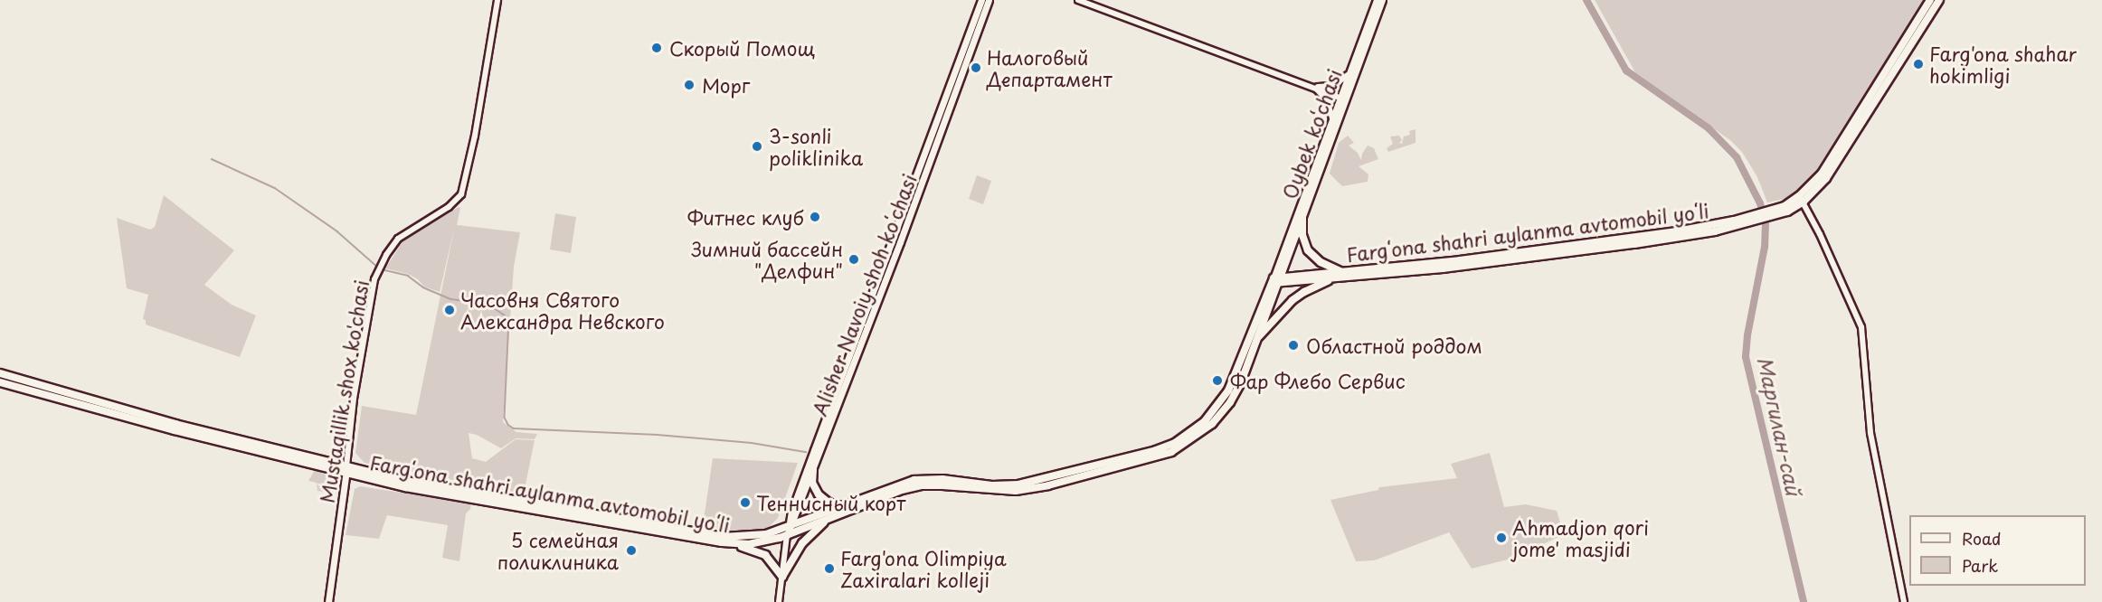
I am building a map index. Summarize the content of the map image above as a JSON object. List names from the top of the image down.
{
  "streets": {
    "highway": ["Fargʻona shahri aylanma avtomobil yoʻli"],
    "main road": ["Oybek ko‘chasi", "Alisher Navoiy shoh koʻchasi", "Mustaqillik shox ko'chasi"]
  },
  "crossings": [
    ["Oybek ko‘chasi", "Fargʻona shahri aylanma avtomobil yoʻli"],
    ["Fargʻona shahri aylanma avtomobil yoʻli", "Alisher Navoiy shoh koʻchasi"],
    ["Fargʻona shahri aylanma avtomobil yoʻli", "Mustaqillik shox ko'chasi"]
  ],
  "water": ["Маргилан-сай"],
  "places": [
    "Скорый Помощ",
    "Farg'ona shahar hokimligi",
    "Налоговый Департамент",
    "Морг",
    "3-sonli poliklinika",
    "Фитнес клуб",
    "Зимний бассейн \"Делфин\"",
    "Часовня Святого Александра Невского",
    "Областной роддом",
    "Фар Флебо Сервис",
    "Теннисный корт",
    "Ahmadjon qori jome' masjidi",
    "5 семейная поликлиника",
    "Farg'ona Olimpiya Zaxiralari kolleji"
  ],
  "legend": ["Road", "Park"]
}
